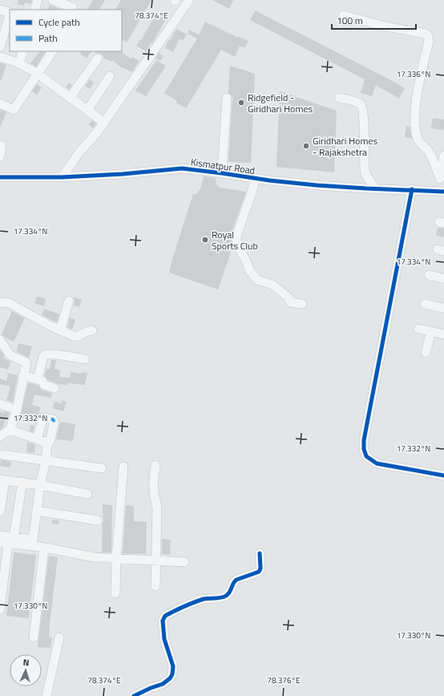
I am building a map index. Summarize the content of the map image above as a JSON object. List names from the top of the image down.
{
  "streets": {
    "street": ["Kismatpur Road"]
  },
  "places": ["Ridgefield - Giridhari Homes", "Giridhari Homes - Rajakshetra", "Royal Sports Club"],
  "legend": ["Cycle path", "Path"],
  "scale_bar": "100 m",
  "north": "top",
  "coordinates": [
    "78.374°E",
    "17.336°N",
    "17.334°N",
    "17.332°N",
    "17.330°N",
    "78.376°E"
  ]
}
